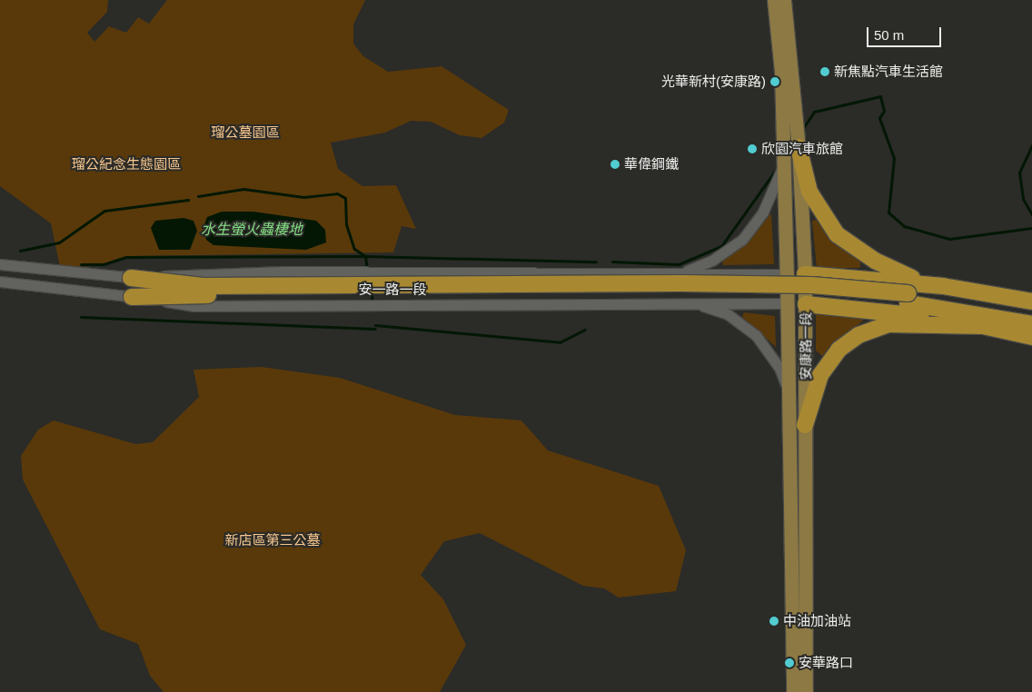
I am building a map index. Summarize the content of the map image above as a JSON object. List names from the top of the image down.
{
  "streets": {
    "main road": ["安康路一段"],
    "street": ["安一路一段"]
  },
  "crossings": [
    ["安一路一段", "安康路一段"]
  ],
  "water": ["水生螢火蟲棲地"],
  "parks": ["瑠公墓園區", "瑠公紀念生態園區", "新店區第三公墓"],
  "places": [
    "新焦點汽車生活館",
    "光華新村(安康路)",
    "欣園汽車旅館",
    "華偉鋼鐵",
    "中油加油站",
    "安華路口"
  ],
  "scale_bar": "50 m"
}
